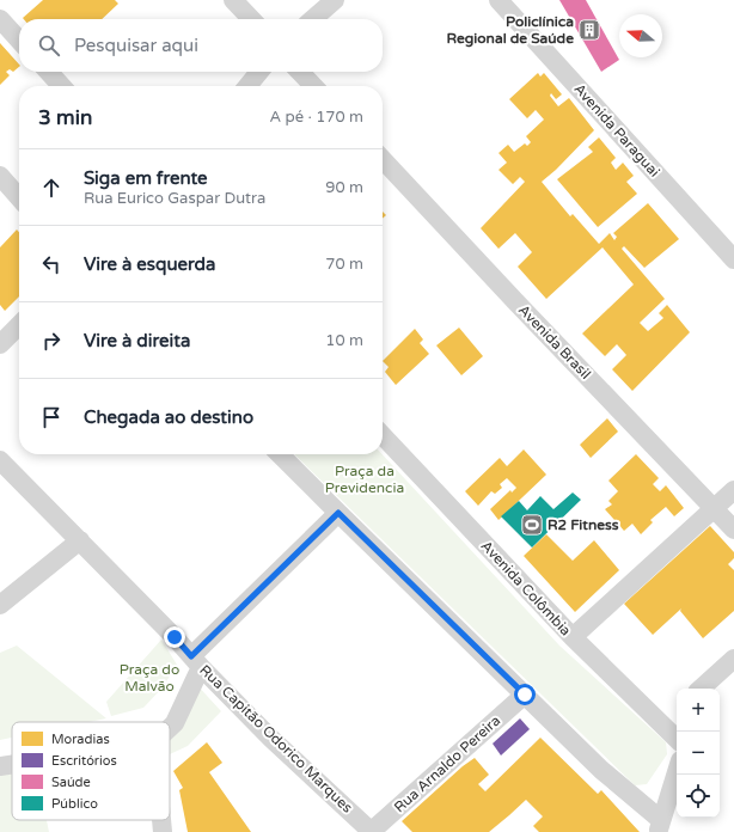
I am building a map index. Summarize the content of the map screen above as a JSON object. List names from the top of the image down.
{
  "streets": {
    "street": [
      "Avenida Paraguai",
      "Avenida Brasil",
      "Avenida Colômbia",
      "Rua Capitão Odorico Marques",
      "Rua Arnaldo Pereira"
    ]
  },
  "crossings": [
    ["Rua Capitão Odorico Marques", "Rua Arnaldo Pereira"]
  ],
  "parks": ["Praça da Previdencia", "Praça do Malvão"],
  "places": {
    "building": ["Policlínica Regional de Saúde"],
    "sports": ["R2 Fitness"]
  },
  "legend": [
    "Moradias",
    "Escritórios",
    "Saúde",
    "Público"
  ],
  "north": "left",
  "page": {
    "search": "Pesquisar aqui",
    "heading": ["3 min", "A pé · 170 m"],
    "list": [
      ["Siga em frente", "Rua Eurico Gaspar Dutra", "90 m"],
      ["Vire à esquerda", "70 m"],
      ["Vire à direita", "10 m"],
      "Chegada ao destino"
    ],
    "map_buttons": ["+", "−"]
  }
}
